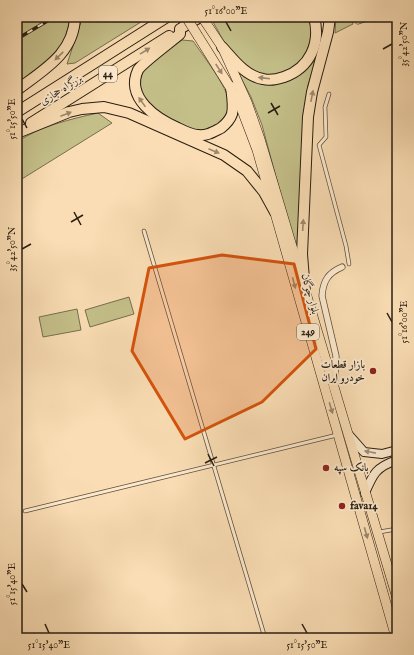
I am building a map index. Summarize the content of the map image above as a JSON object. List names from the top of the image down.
{
  "streets": {
    "highway": ["44", "بزرگراه حجازی"],
    "main road": ["بلوار چوگان", "249"]
  },
  "crossings": [
    ["بزرگراه حجازی", "بلوار چوگان"]
  ],
  "places": ["بازار قطعات خودرو ایران", "بانک سپه", "fava14"],
  "coordinates": [
    "51°16'00\"E",
    "35°42'50\"N",
    "51°15'50\"E",
    "51°15'40\"E"
  ]
}
